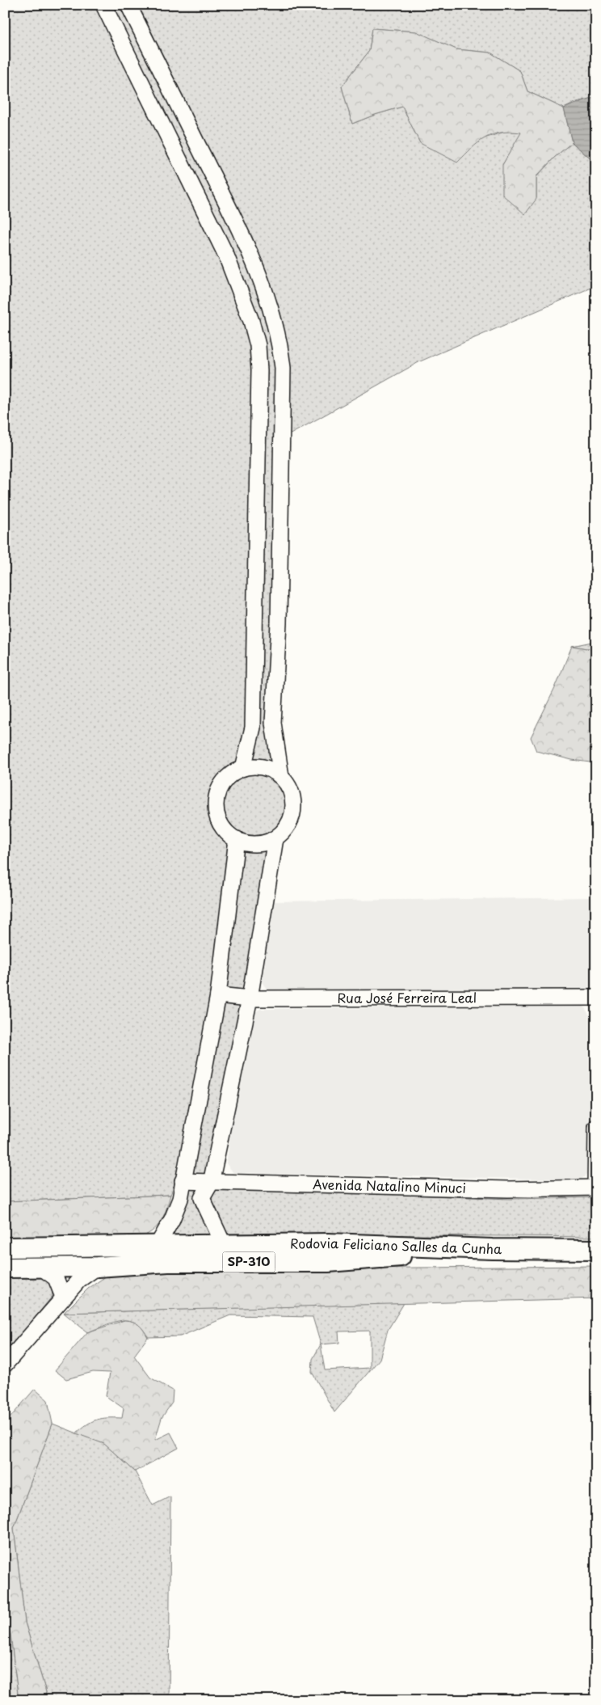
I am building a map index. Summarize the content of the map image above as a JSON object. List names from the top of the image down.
{
  "streets": {
    "main road": ["Rodovia Feliciano Salles da Cunha", "SP-310"],
    "street": ["Rua José Ferreira Leal", "Avenida Natalino Minuci"]
  },
  "crossings": [
    ["Rodovia Feliciano Salles da Cunha", "SP-310"]
  ]
}
